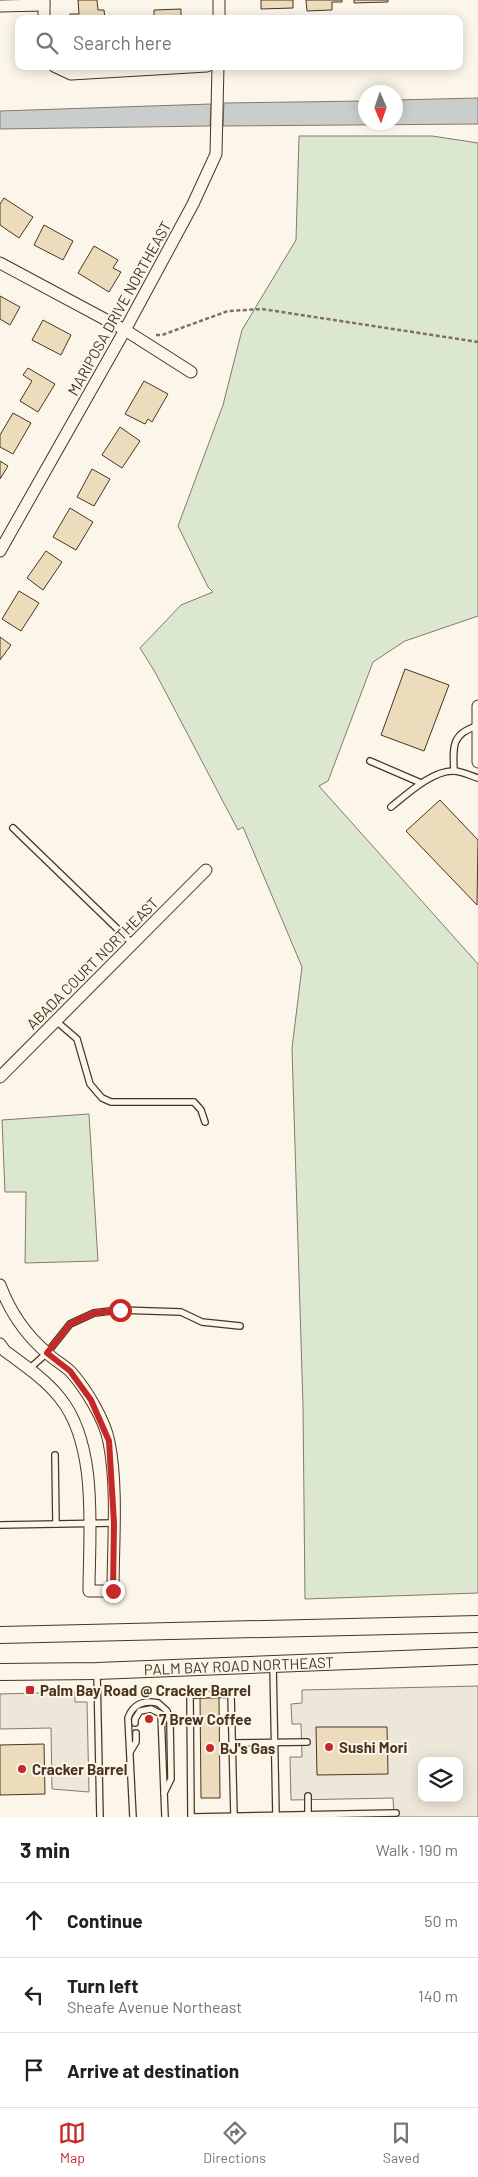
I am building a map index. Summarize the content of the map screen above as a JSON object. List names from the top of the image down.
{
  "streets": {
    "main road": ["PALM BAY ROAD NORTHEAST"],
    "street": ["MARIPOSA DRIVE NORTHEAST", "ABADA COURT NORTHEAST"]
  },
  "places": {
    "transit": ["Palm Bay Road @ Cracker Barrel"],
    "other": [
      "7 Brew Coffee",
      "Sushi Mori",
      "BJ's Gas",
      "Cracker Barrel"
    ]
  },
  "north": "bottom",
  "page": {
    "search": "Search here",
    "heading": ["3 min", "Walk · 190 m"],
    "list": [
      ["Continue", "50 m"],
      ["Turn left", "Sheafe Avenue Northeast", "140 m"],
      "Arrive at destination"
    ],
    "nav": ["Map", "Directions", "Saved"]
  }
}
